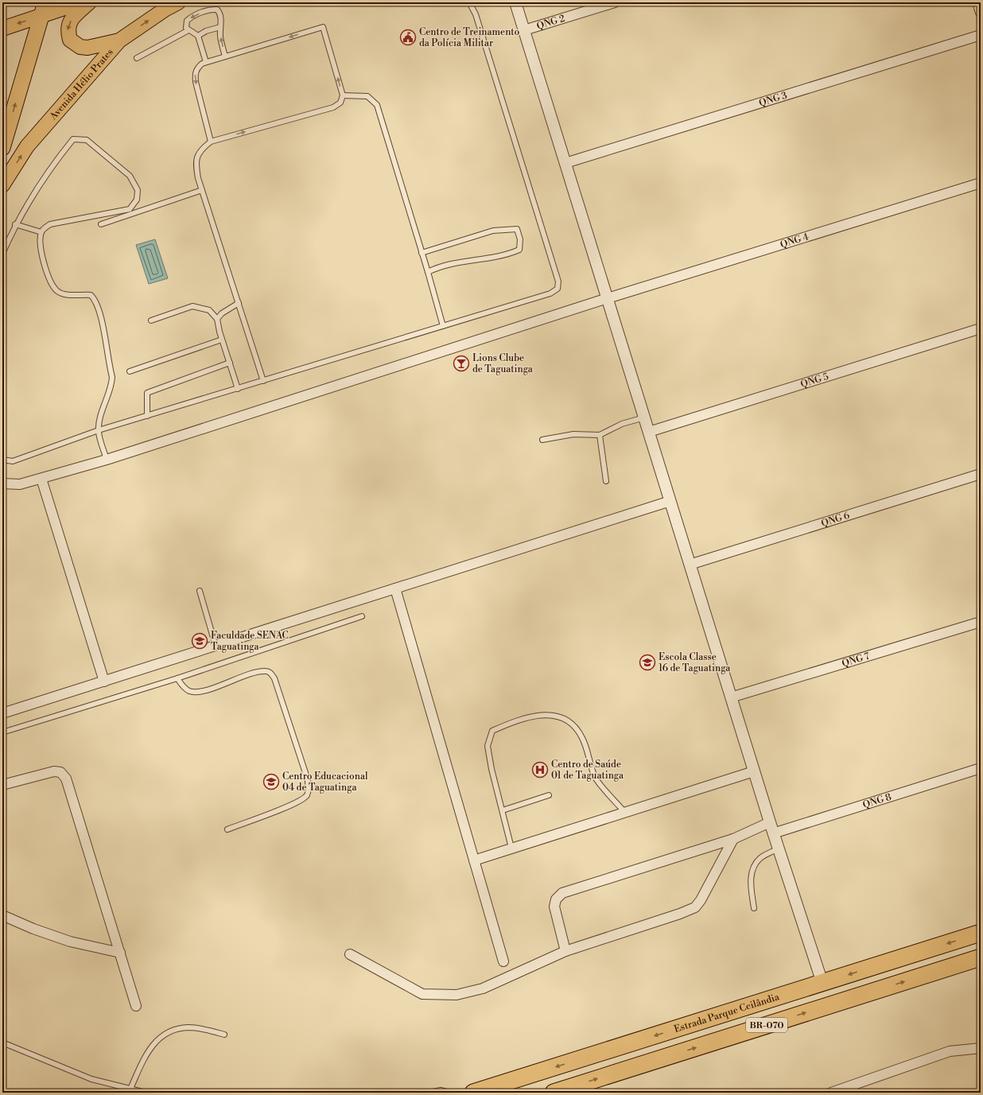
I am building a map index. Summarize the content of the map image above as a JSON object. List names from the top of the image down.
{
  "streets": {
    "highway": ["Estrada Parque Ceilândia", "BR-070"],
    "main road": ["Avenida Hélio Prates"],
    "street": [
      "QNG 2",
      "QNG 3",
      "QNG 4",
      "QNG 5",
      "QNG 6",
      "QNG 7",
      "QNG 8"
    ]
  },
  "one_way": ["Avenida Hélio Prates"],
  "places": {
    "public building": ["Centro de Treinamento da Polícia Militar"],
    "bar": ["Lions Clube de Taguatinga"],
    "school or university": ["Faculdade SENAC Taguatinga", "Escola Classe 16 de Taguatinga", "Centro Educacional 04 de Taguatinga"],
    "hospital": ["Centro de Saúde 01 de Taguatinga"]
  }
}
